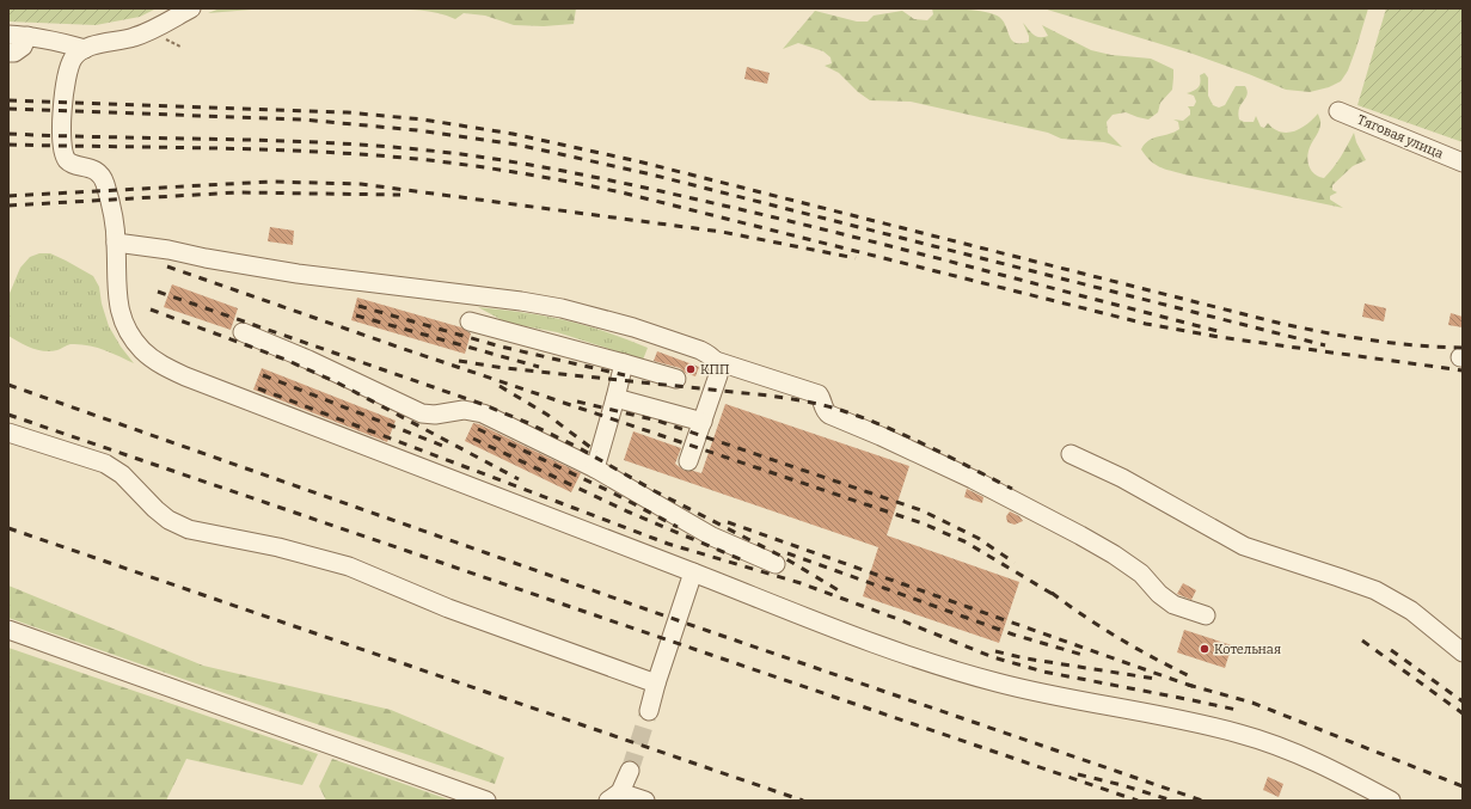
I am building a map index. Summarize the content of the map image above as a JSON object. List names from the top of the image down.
{
  "streets": {
    "street": ["Тяговая улица"]
  },
  "places": ["КПП", "Котельная"]
}
